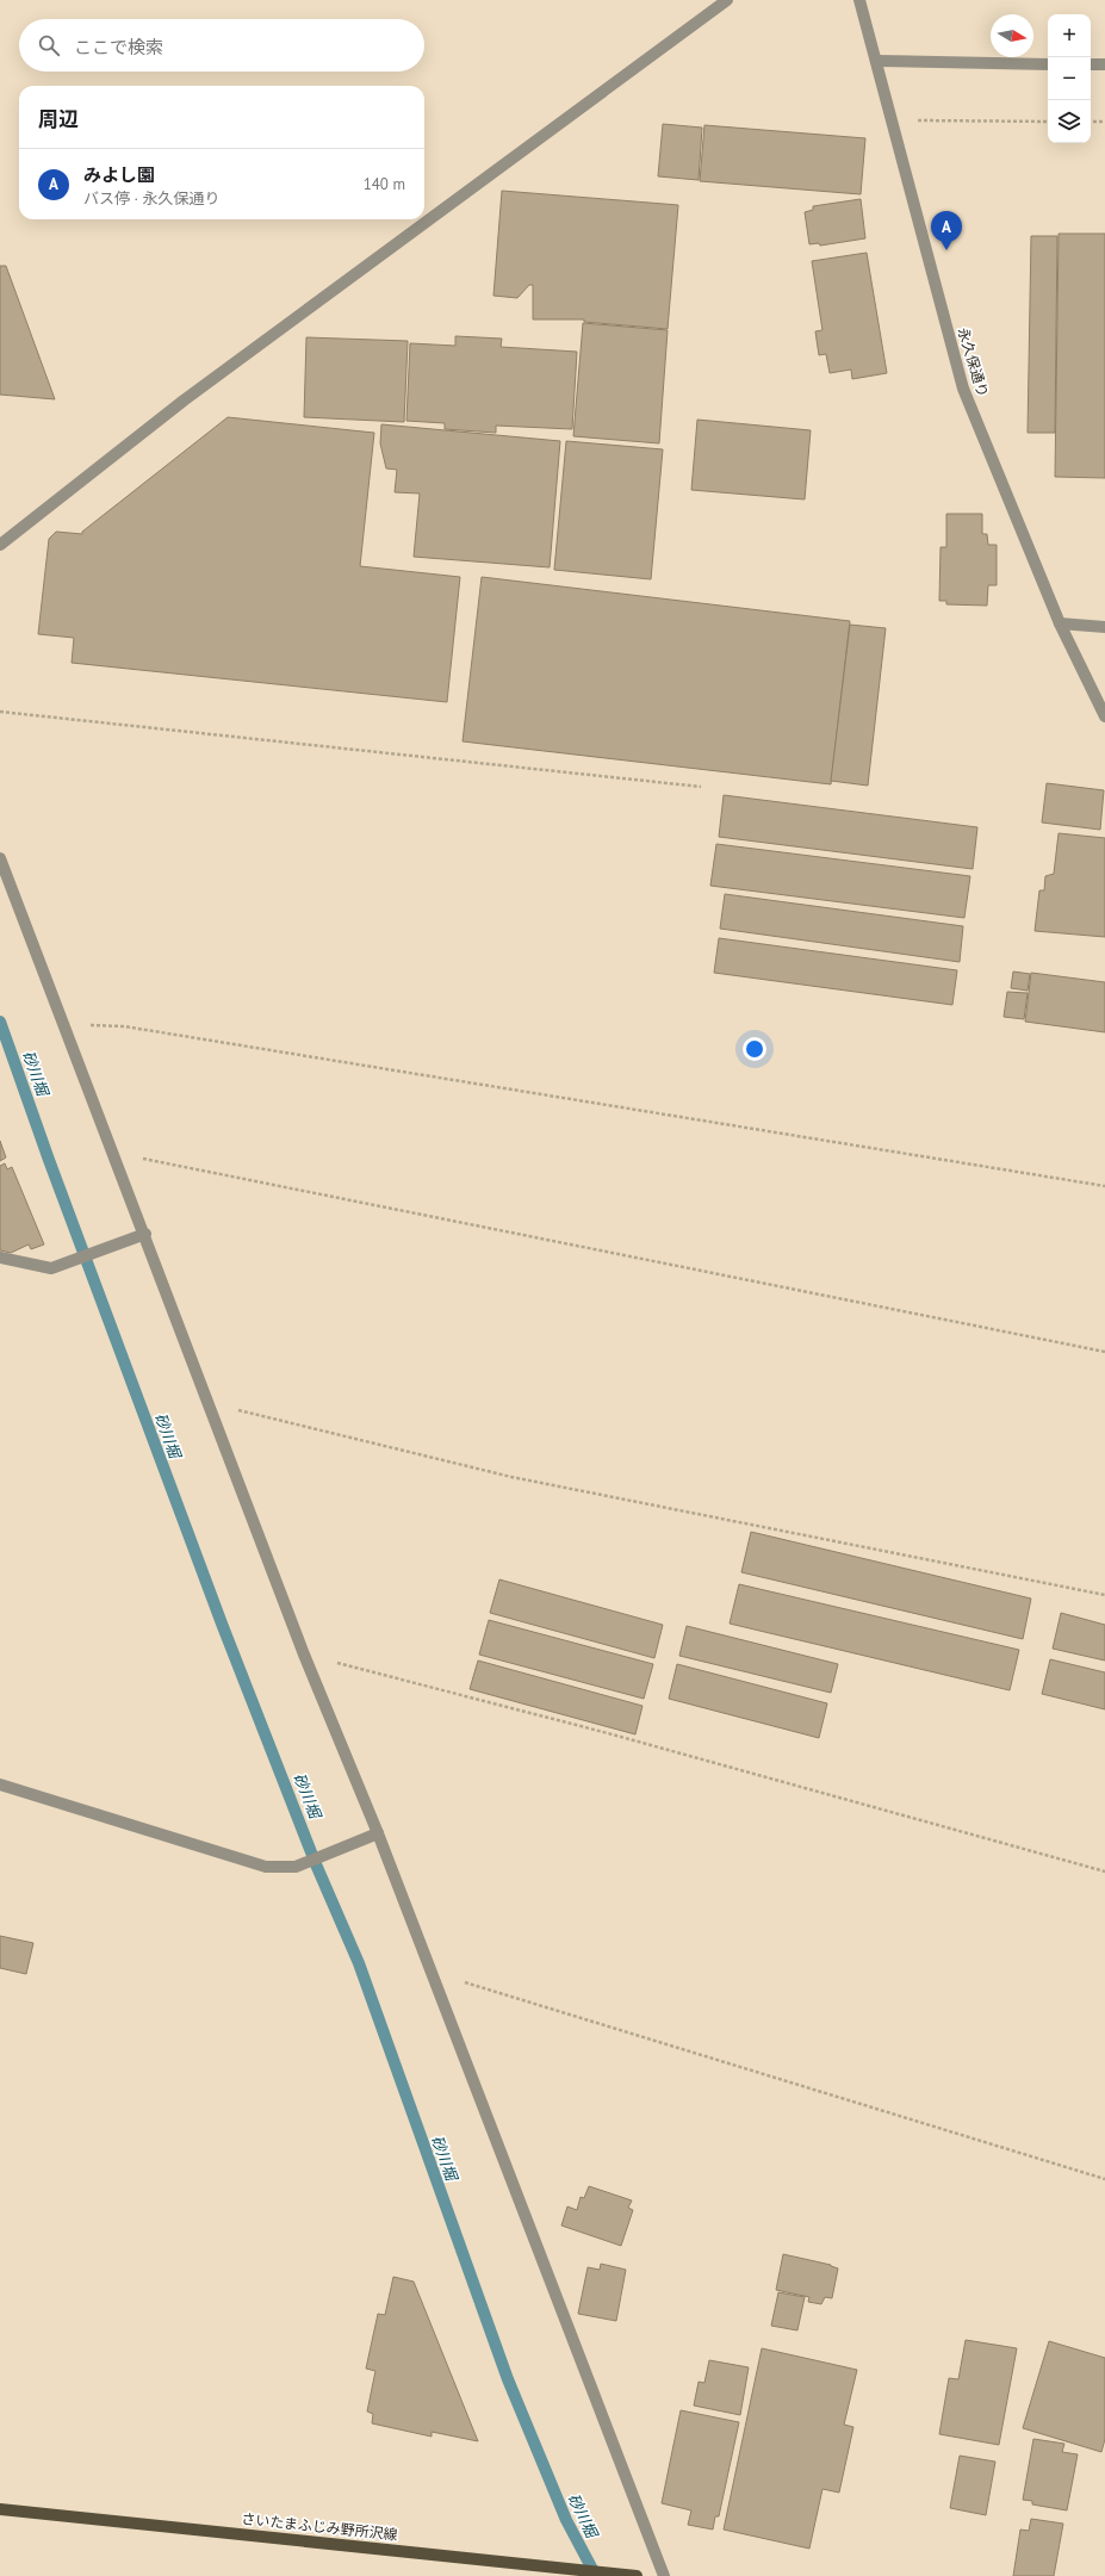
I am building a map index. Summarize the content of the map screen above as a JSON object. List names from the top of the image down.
{
  "streets": {
    "main road": ["さいたまふじみ野所沢線"],
    "street": ["永久保通り"]
  },
  "water": ["砂川堀"],
  "north": "right",
  "page": {
    "map_buttons": ["+", "−"],
    "search": "ここで検索",
    "heading": "周辺",
    "list": [
      {
        "mark": "A",
        "name": "みよし園",
        "note": "バス停 · 永久保通り",
        "value": "140 m"
      }
    ],
    "pins": "A"
  }
}
